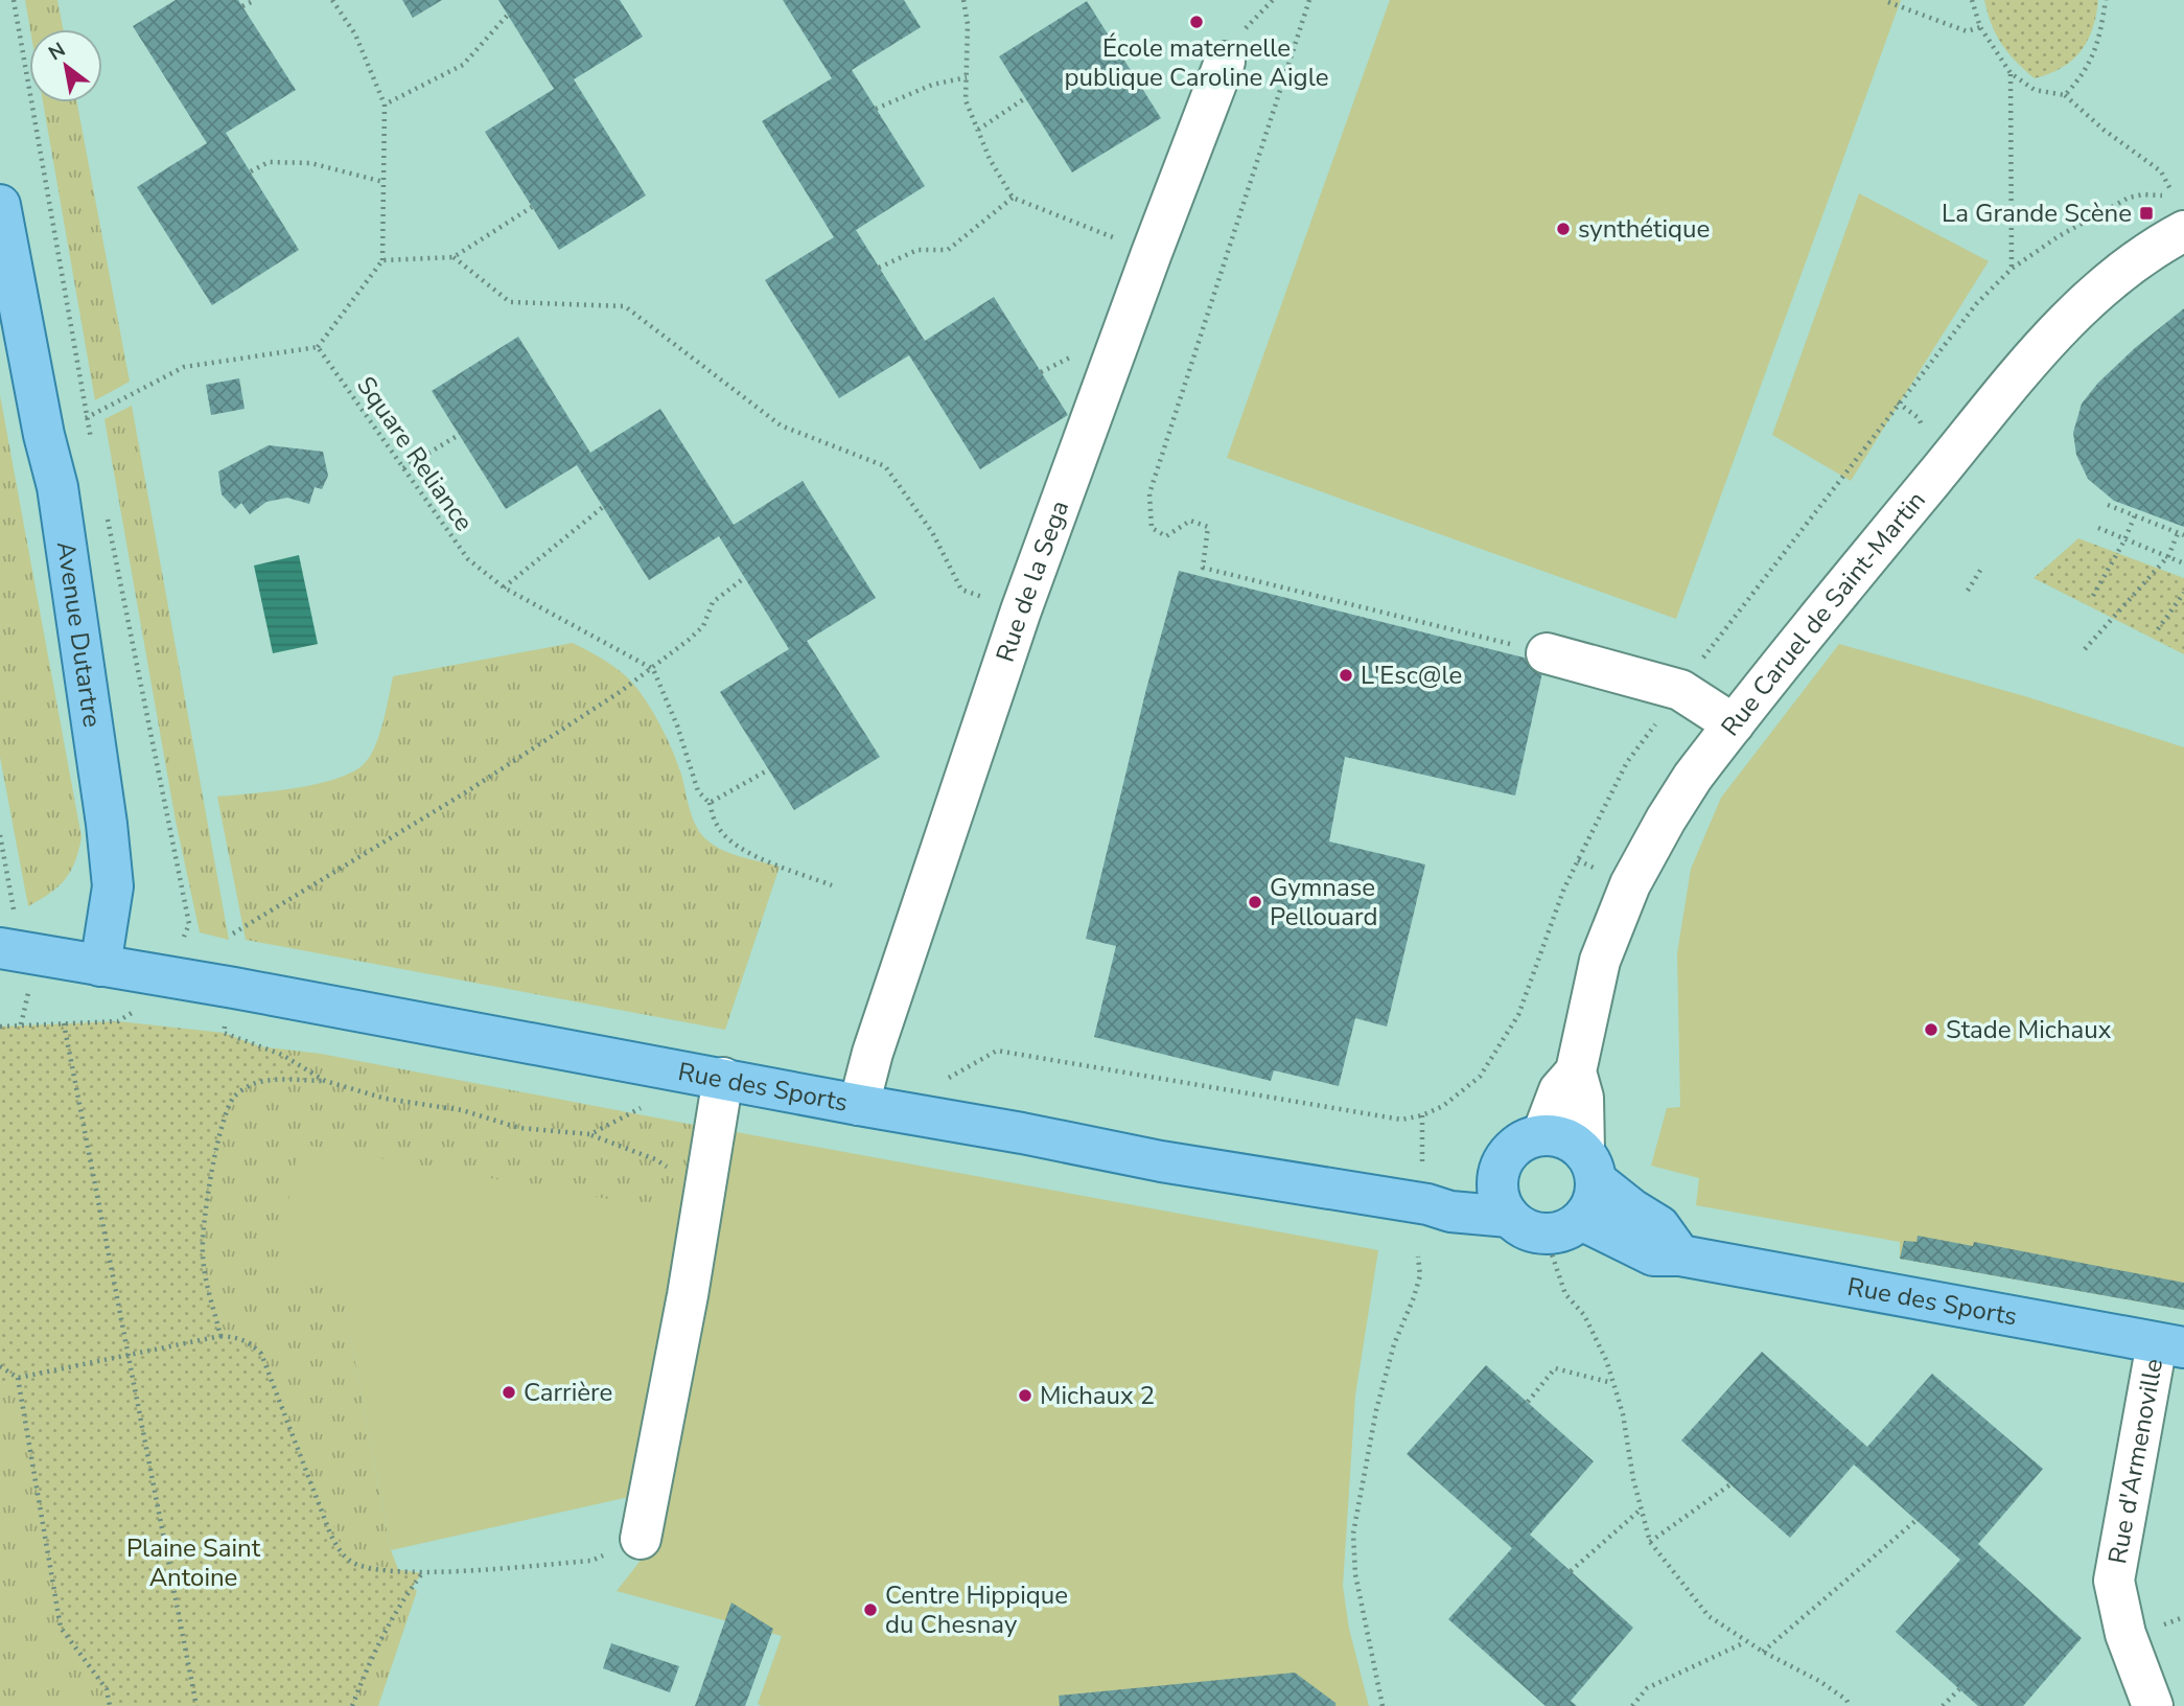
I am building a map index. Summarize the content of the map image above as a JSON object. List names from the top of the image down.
{
  "streets": {
    "main road": ["Avenue Dutartre", "Rue des Sports"],
    "street": ["Rue de la Sega", "Rue Caruel de Saint-Martin", "Rue d'Armenoville"],
    "path": ["Square Reliance"]
  },
  "crossings": [
    ["Rue de la Sega", "Rue des Sports"],
    ["Rue Caruel de Saint-Martin", "Rue des Sports"],
    ["Avenue Dutartre", "Rue des Sports"],
    ["Rue des Sports", "Rue d'Armenoville"]
  ],
  "parks": ["Plaine Saint Antoine"],
  "places": {
    "other": [
      "École maternelle publique Caroline Aigle",
      "synthétique",
      "L'Esc@le",
      "Gymnase Pellouard",
      "Stade Michaux",
      "Carrière",
      "Michaux 2",
      "Centre Hippique du Chesnay"
    ],
    "transit": ["La Grande Scène"]
  },
  "north": "top left"
}
